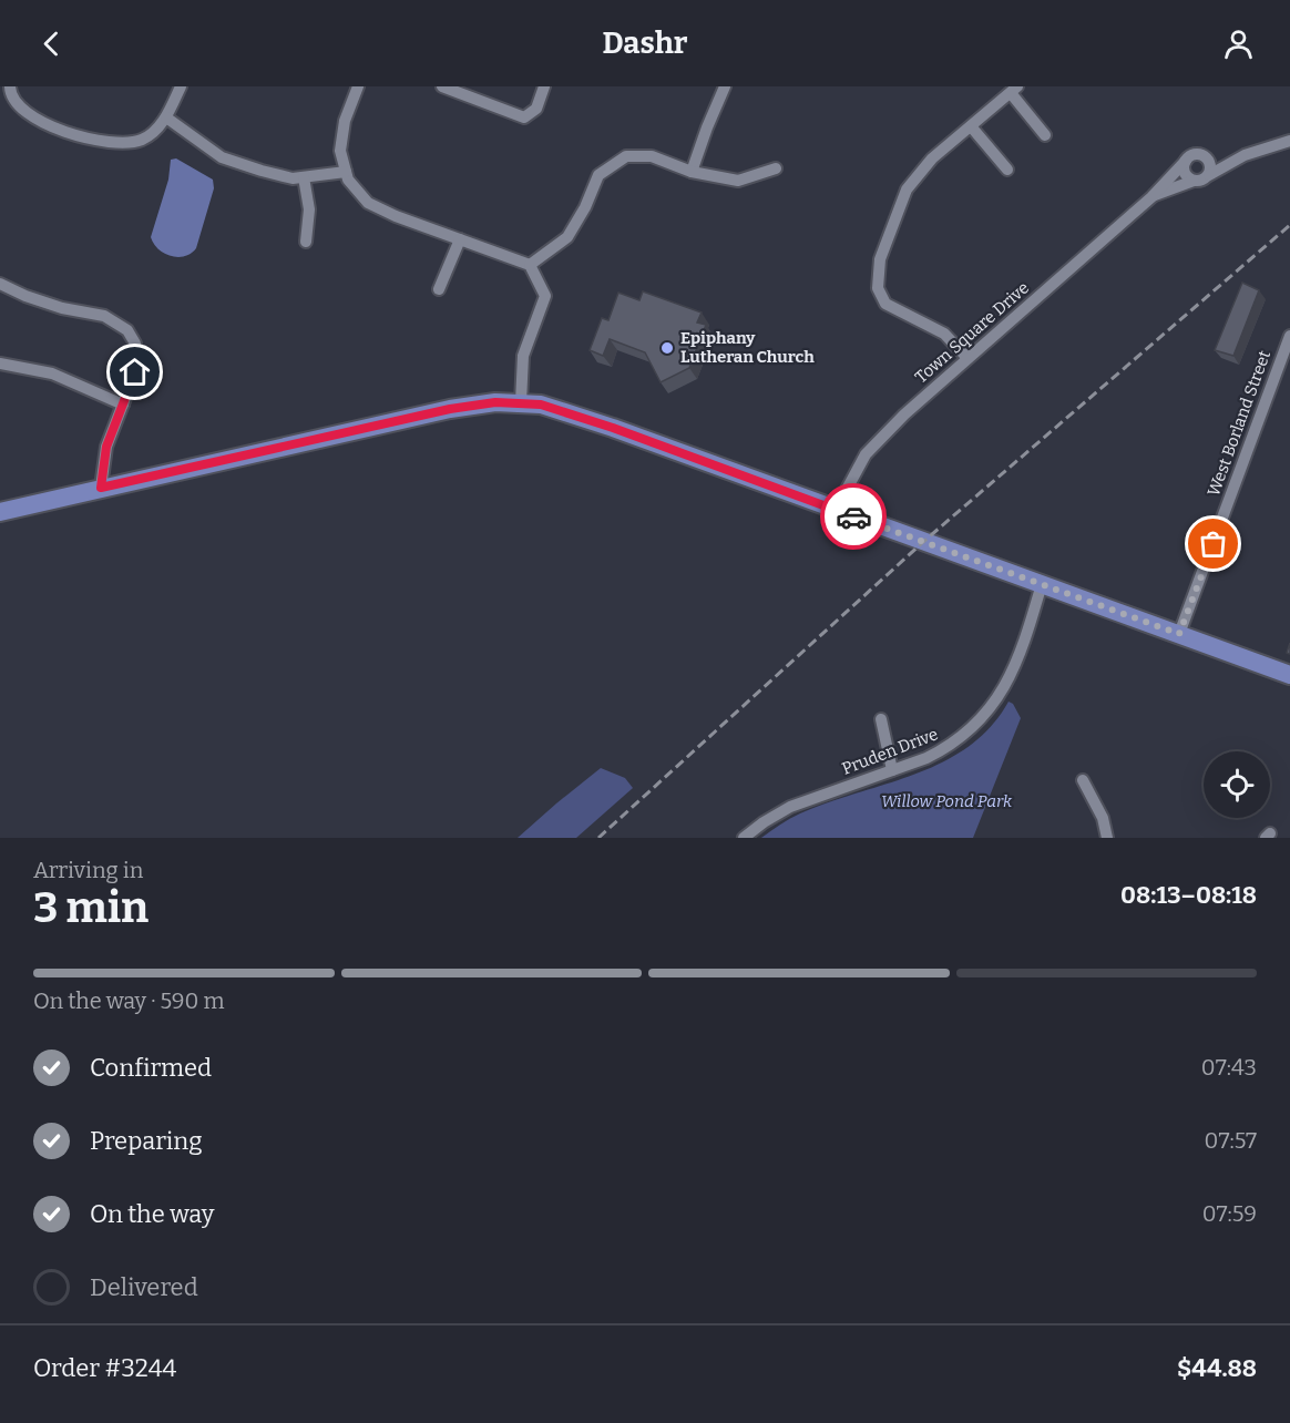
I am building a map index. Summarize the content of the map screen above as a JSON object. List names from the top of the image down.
{
  "streets": {
    "street": ["Town Square Drive", "West Borland Street", "Pruden Drive"]
  },
  "parks": ["Willow Pond Park"],
  "places": ["Epiphany Lutheran Church"],
  "page": {
    "header": "Dashr",
    "heading": ["3 min", "Arriving in", "08:13–08:18"],
    "panel": ["Order #3244", "$44.88"],
    "bar": "On the way · 590 m",
    "list": [
      ["Confirmed", "07:43"],
      ["Preparing", "07:57"],
      ["On the way", "07:59"],
      "Delivered"
    ]
  }
}
